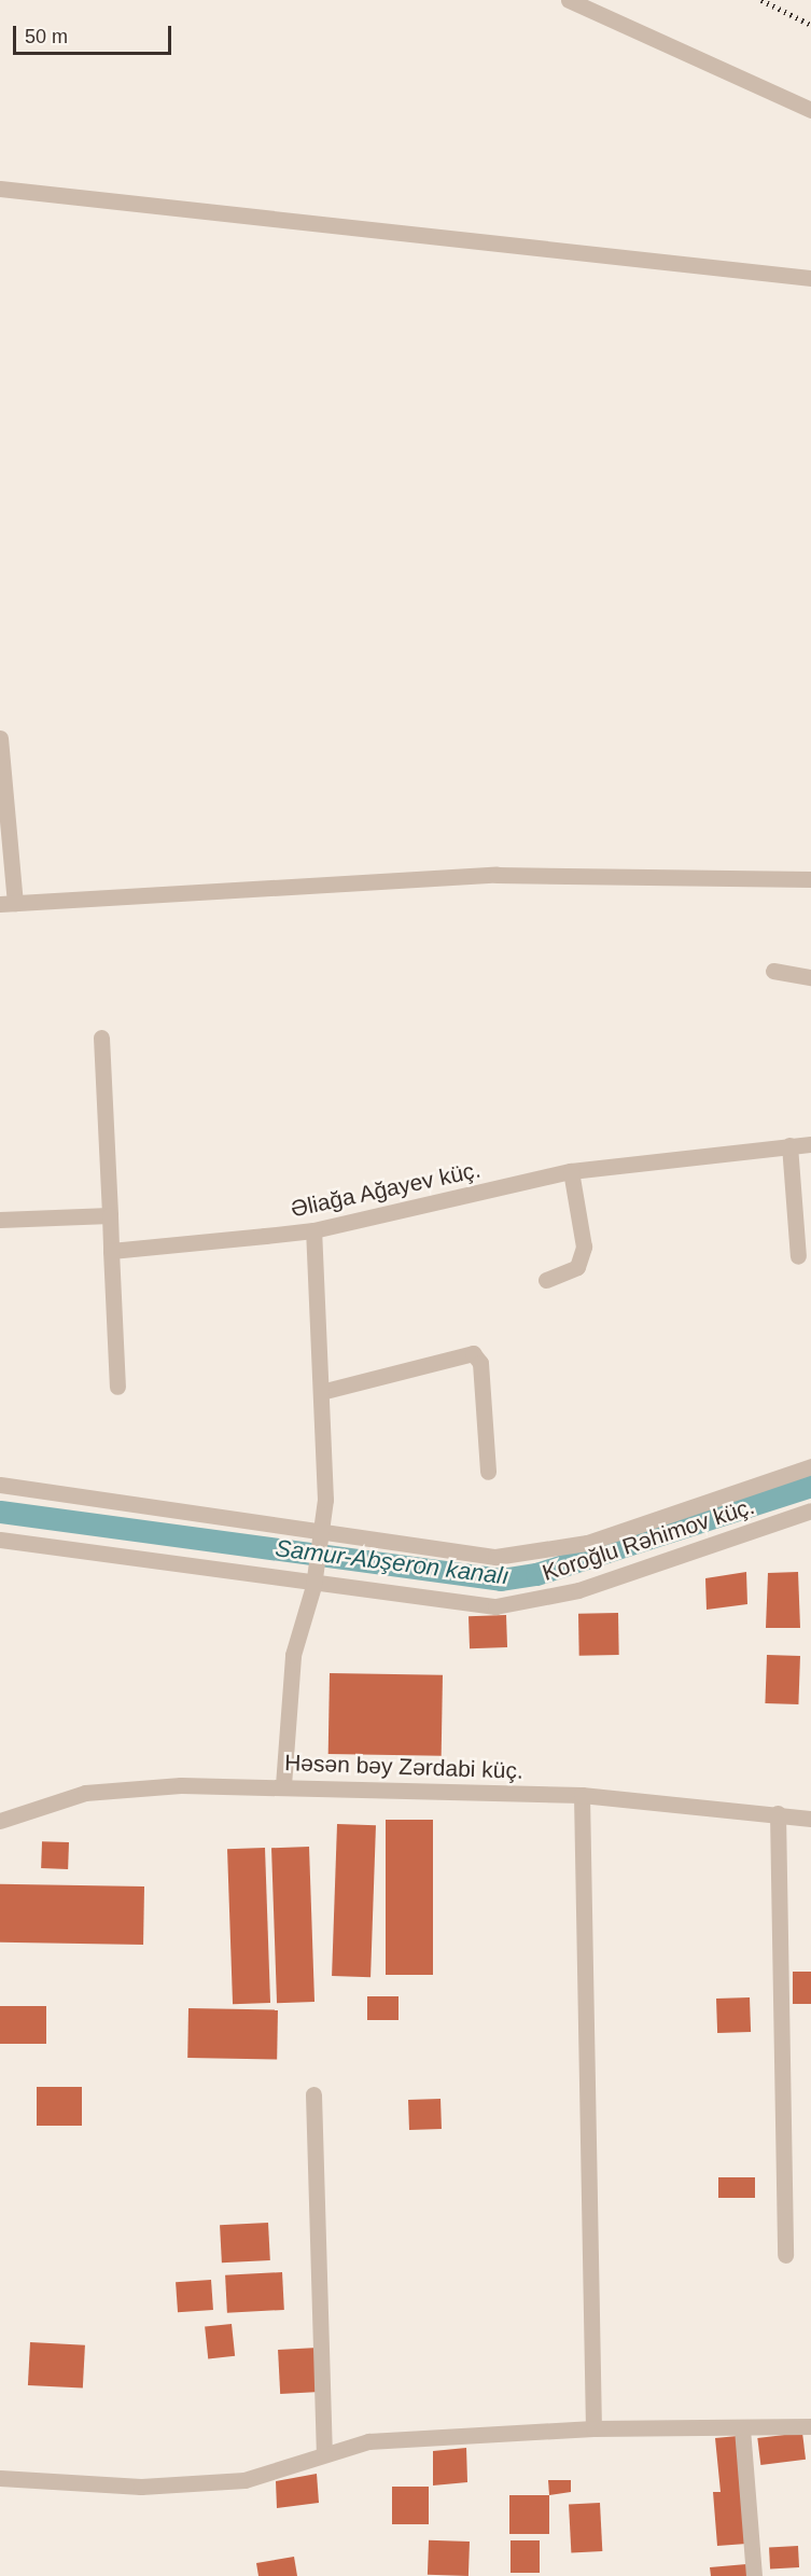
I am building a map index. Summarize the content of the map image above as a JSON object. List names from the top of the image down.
{
  "streets": {
    "street": ["Əliağa Ağayev küç.", "Koroğlu Rəhimov küç.", "Həsən bəy Zərdabi küç."]
  },
  "water": ["Samur-Abşeron kanalı"],
  "scale_bar": "50 m"
}
